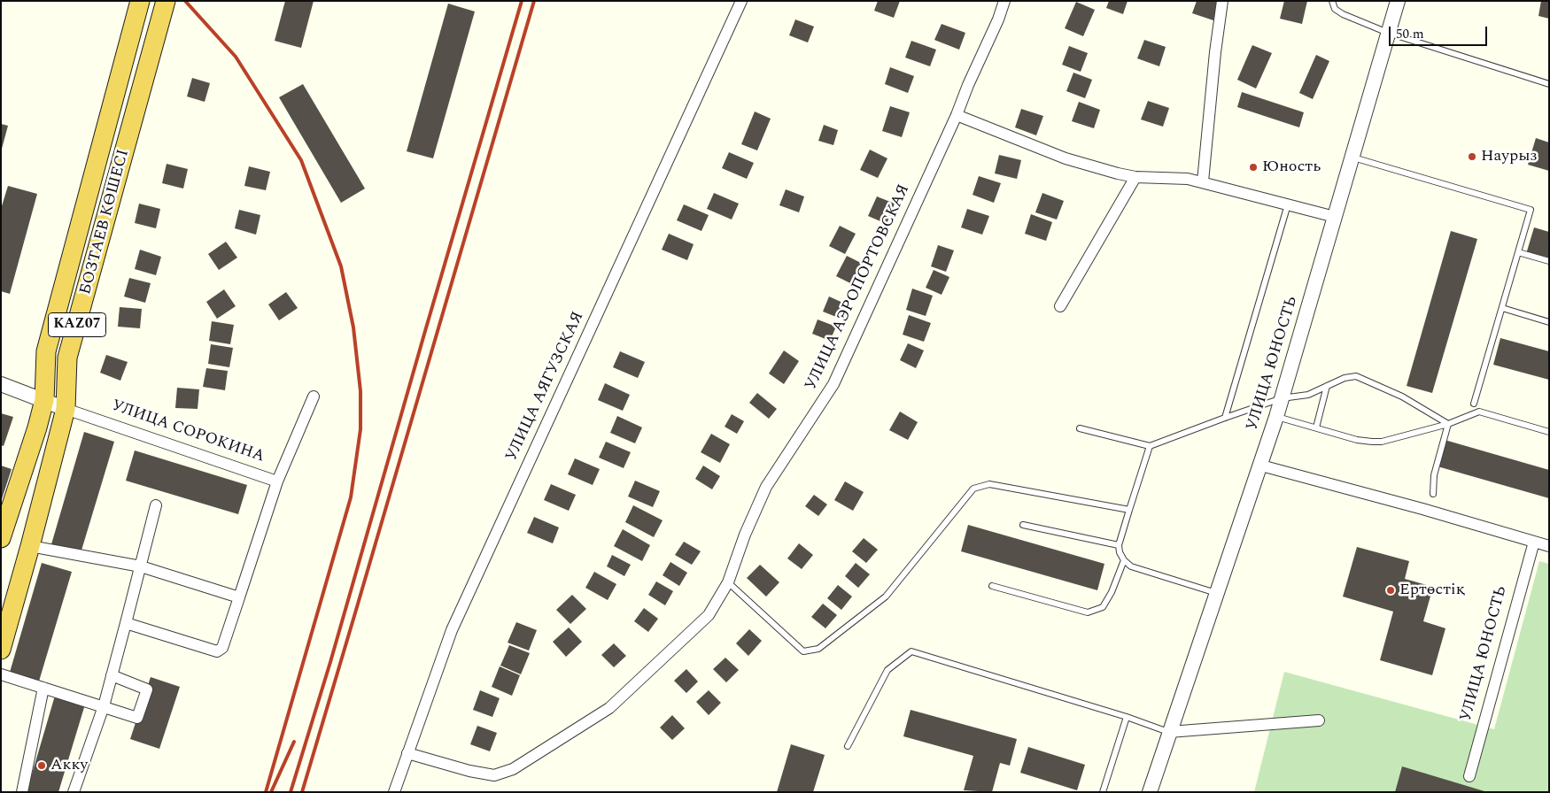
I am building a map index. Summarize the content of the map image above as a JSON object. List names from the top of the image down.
{
  "streets": {
    "highway": ["БОЗТАЕВ КӨШЕСІ", "KAZ07"],
    "street": [
      "УЛИЦА АЭРОПОРТОВСКАЯ",
      "УЛИЦА ЮНОСТЬ",
      "УЛИЦА АЯГУЗСКАЯ",
      "УЛИЦА СОРОКИНА"
    ]
  },
  "crossings": [
    ["БОЗТАЕВ КӨШЕСІ", "УЛИЦА СОРОКИНА"],
    ["УЛИЦА АЭРОПОРТОВСКАЯ", "УЛИЦА АЯГУЗСКАЯ"]
  ],
  "places": [
    "Наурыз",
    "Юность",
    "Ертөстіқ",
    "Акку"
  ],
  "scale_bar": "50 m"
}
